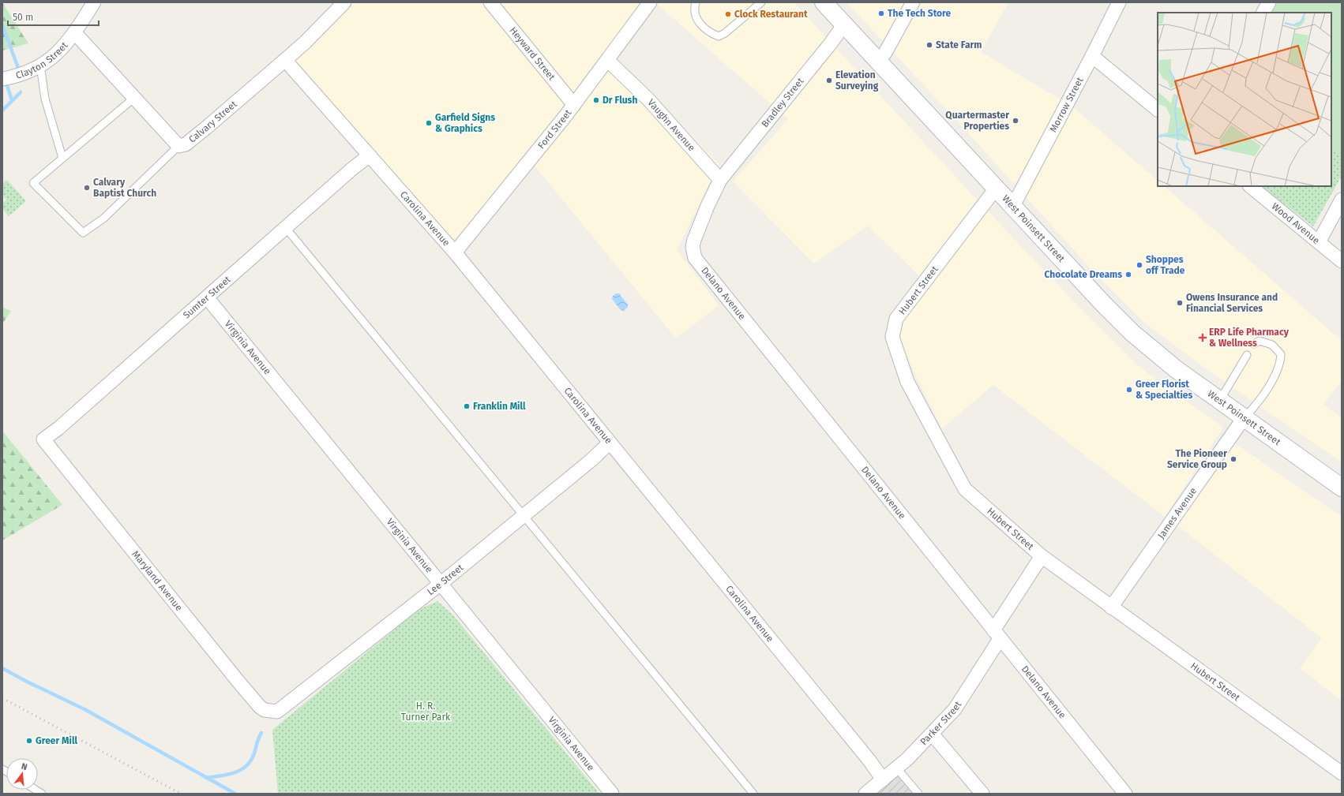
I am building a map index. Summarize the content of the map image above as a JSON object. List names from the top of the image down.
{
  "streets": {
    "main road": ["West Poinsett Street"],
    "street": [
      "Heyward Street",
      "Clayton Street",
      "Bradley Street",
      "Morrow Street",
      "Calvary Street",
      "Vaughn Avenue",
      "Ford Street",
      "Carolina Avenue",
      "Wood Avenue",
      "Hubert Street",
      "Delano Avenue",
      "Sumter Street",
      "Virginia Avenue",
      "James Avenue",
      "Lee Street",
      "Maryland Avenue",
      "Parker Street"
    ]
  },
  "crossings": [
    ["Heyward Street", "Ford Street"],
    ["Clayton Street", "Calvary Street"],
    ["Bradley Street", "Vaughn Avenue"],
    ["Bradley Street", "West Poinsett Street"],
    ["Bradley Street", "Delano Avenue"],
    ["Morrow Street", "West Poinsett Street"],
    ["Calvary Street", "Carolina Avenue"],
    ["Vaughn Avenue", "Ford Street"],
    ["Vaughn Avenue", "Delano Avenue"],
    ["Ford Street", "Carolina Avenue"],
    ["Carolina Avenue", "Sumter Street"],
    ["Carolina Avenue", "Lee Street"],
    ["Carolina Avenue", "Parker Street"],
    ["West Poinsett Street", "Hubert Street"],
    ["West Poinsett Street", "James Avenue"],
    ["Hubert Street", "James Avenue"],
    ["Hubert Street", "Parker Street"],
    ["Delano Avenue", "Parker Street"],
    ["Sumter Street", "Virginia Avenue"],
    ["Sumter Street", "Maryland Avenue"],
    ["Virginia Avenue", "Lee Street"],
    ["Lee Street", "Maryland Avenue"]
  ],
  "parks": ["H. R. Turner Park"],
  "places": {
    "other": [
      "The Tech Store",
      "Clock Restaurant",
      "State Farm",
      "Elevation Surveying",
      "Dr Flush",
      "Quartermaster Properties",
      "Garfield Signs & Graphics",
      "Calvary Baptist Church",
      "Shoppes off Trade",
      "Chocolate Dreams",
      "Owens Insurance and Financial Services",
      "Greer Florist & Specialties",
      "Franklin Mill",
      "The Pioneer Service Group",
      "Greer Mill"
    ],
    "health": ["ERP Life Pharmacy & Wellness"]
  },
  "scale_bar": "50 m",
  "north": "top"
}
